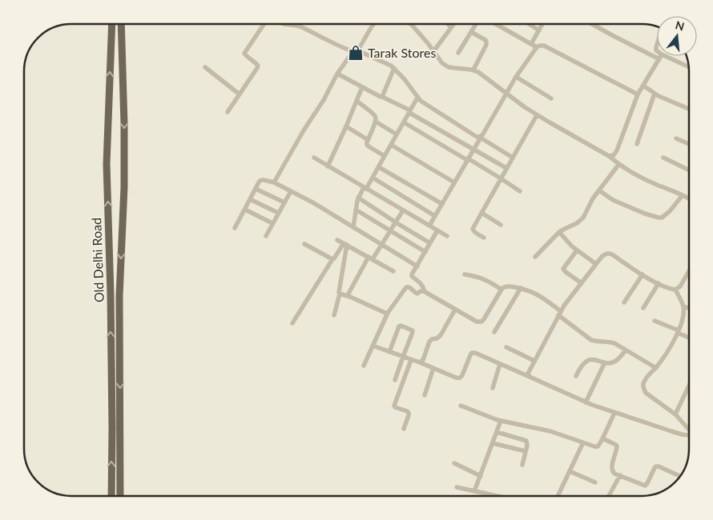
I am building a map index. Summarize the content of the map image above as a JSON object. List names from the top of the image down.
{
  "streets": {
    "main road": ["Old Delhi Road"]
  },
  "places": {
    "shop": ["Tarak Stores"]
  },
  "north": "top"
}
